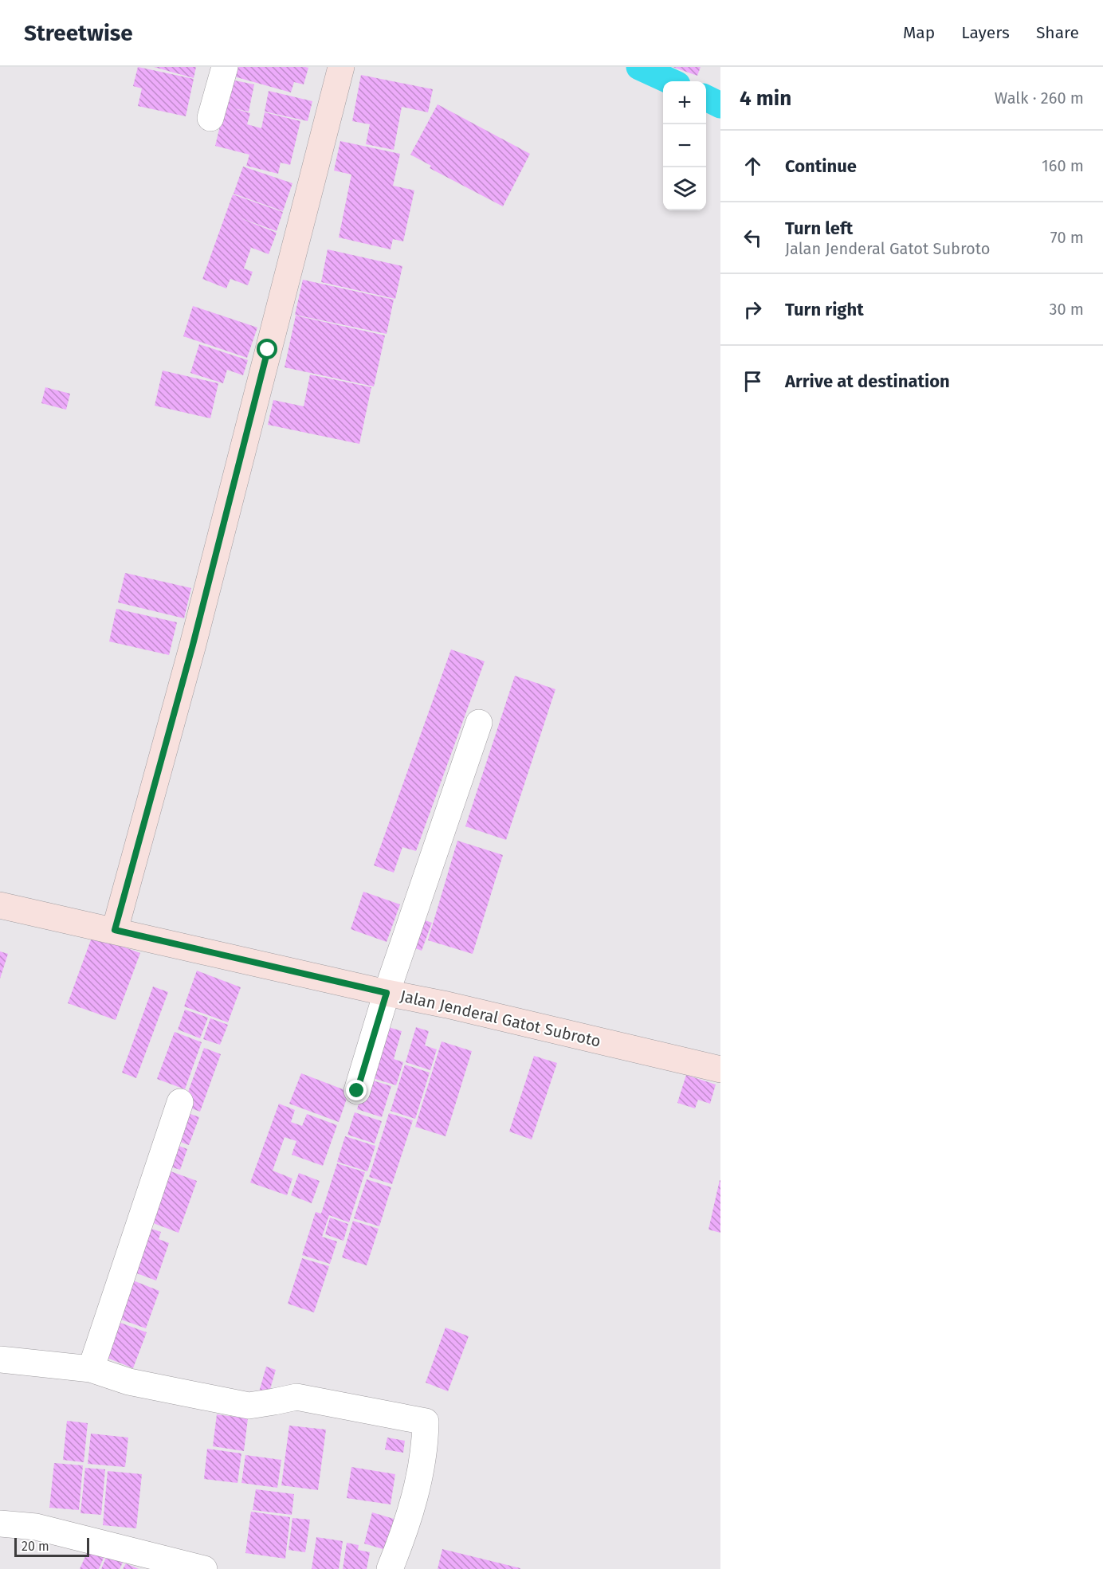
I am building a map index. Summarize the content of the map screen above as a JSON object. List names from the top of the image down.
{
  "streets": {
    "street": ["Jalan Jenderal Gatot Subroto"]
  },
  "scale_bar": "20 m",
  "page": {
    "header": "Streetwise",
    "nav": ["Map", "Layers", "Share"],
    "heading": ["4 min", "Walk · 260 m"],
    "map_buttons": ["+", "−"],
    "list": [
      ["Continue", "160 m"],
      ["Turn left", "Jalan Jenderal Gatot Subroto", "70 m"],
      ["Turn right", "30 m"],
      "Arrive at destination"
    ],
    "scale": "20 m"
  }
}
